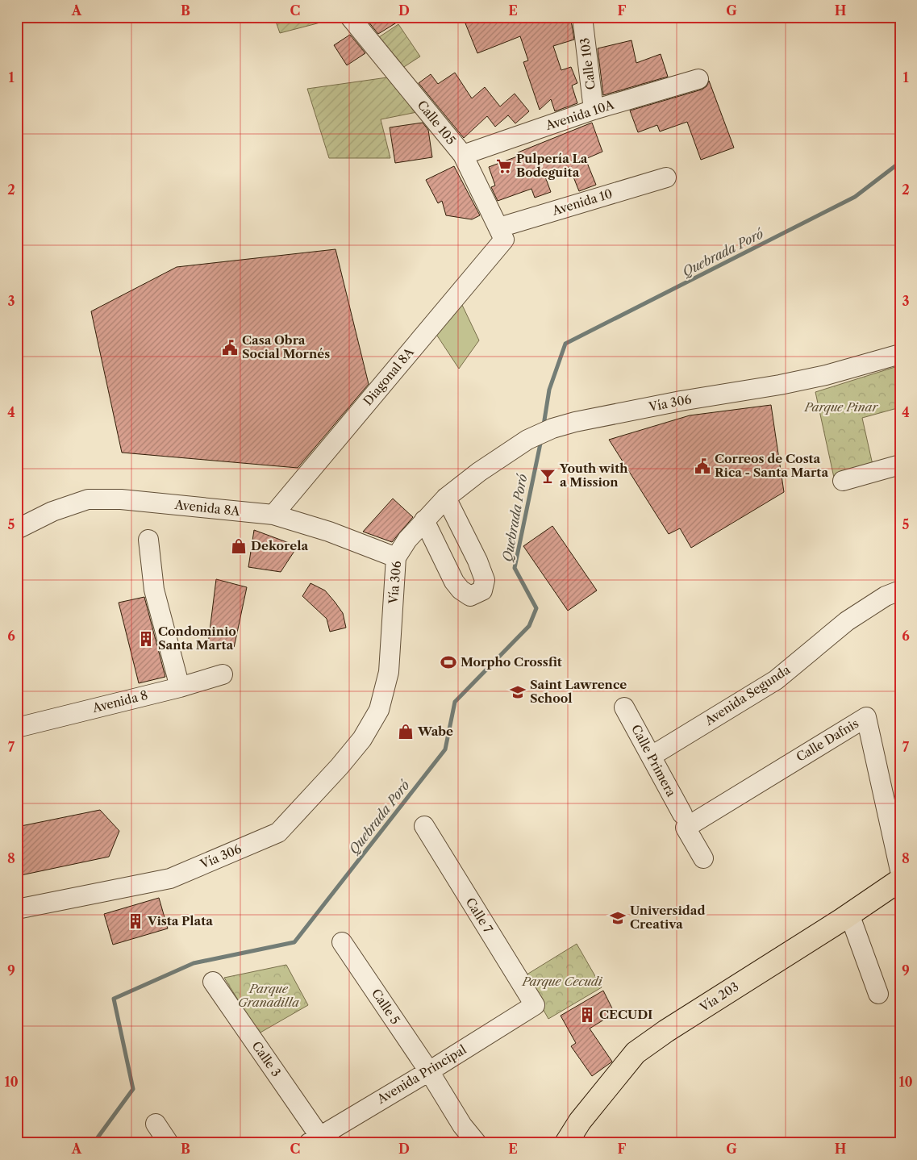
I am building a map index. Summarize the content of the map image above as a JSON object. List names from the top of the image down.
{
  "streets": {
    "main road": ["Vía 203"],
    "street": [
      "Calle 103",
      "Avenida 10A",
      "Calle 105",
      "Avenida 10",
      "Diagonal 8A",
      "Vía 306",
      "Avenida 8A",
      "Avenida Segunda",
      "Avenida 8",
      "Calle Dafnis",
      "Calle Primera",
      "Calle 7",
      "Calle 5",
      "Calle 3",
      "Avenida Principal"
    ]
  },
  "crossings": [
    ["Calle 103", "Avenida 10A"],
    ["Avenida 10A", "Calle 105"],
    ["Calle 105", "Avenida 10"],
    ["Calle 105", "Diagonal 8A"],
    ["Avenida 10", "Diagonal 8A"],
    ["Diagonal 8A", "Avenida 8A"],
    ["Vía 306", "Avenida 8A"],
    ["Avenida Segunda", "Calle Primera"],
    ["Calle 7", "Avenida Principal"],
    ["Calle 5", "Avenida Principal"],
    ["Calle 3", "Avenida Principal"]
  ],
  "water": ["Quebrada Poró"],
  "parks": ["Parque Pinar", "Parque Cecudi", "Parque Granadilla"],
  "places": {
    "supermarket": ["Pulpería La Bodeguita"],
    "public building": ["Casa Obra Social Mornés", "Correos de Costa Rica - Santa Marta"],
    "bar": ["Youth with a Mission"],
    "shop": ["Dekorela", "Wabe"],
    "building": ["Condominio Santa Marta", "Vista Plata", "CECUDI"],
    "sports": ["Morpho Crossfit"],
    "school or university": ["Saint Lawrence School", "Universidad Creativa"]
  },
  "grid": {
    "columns": [
      "A",
      "B",
      "C",
      "D",
      "E",
      "F",
      "G",
      "H"
    ],
    "rows": [
      "1",
      "2",
      "3",
      "4",
      "5",
      "6",
      "7",
      "8",
      "9",
      "10"
    ]
  }
}
